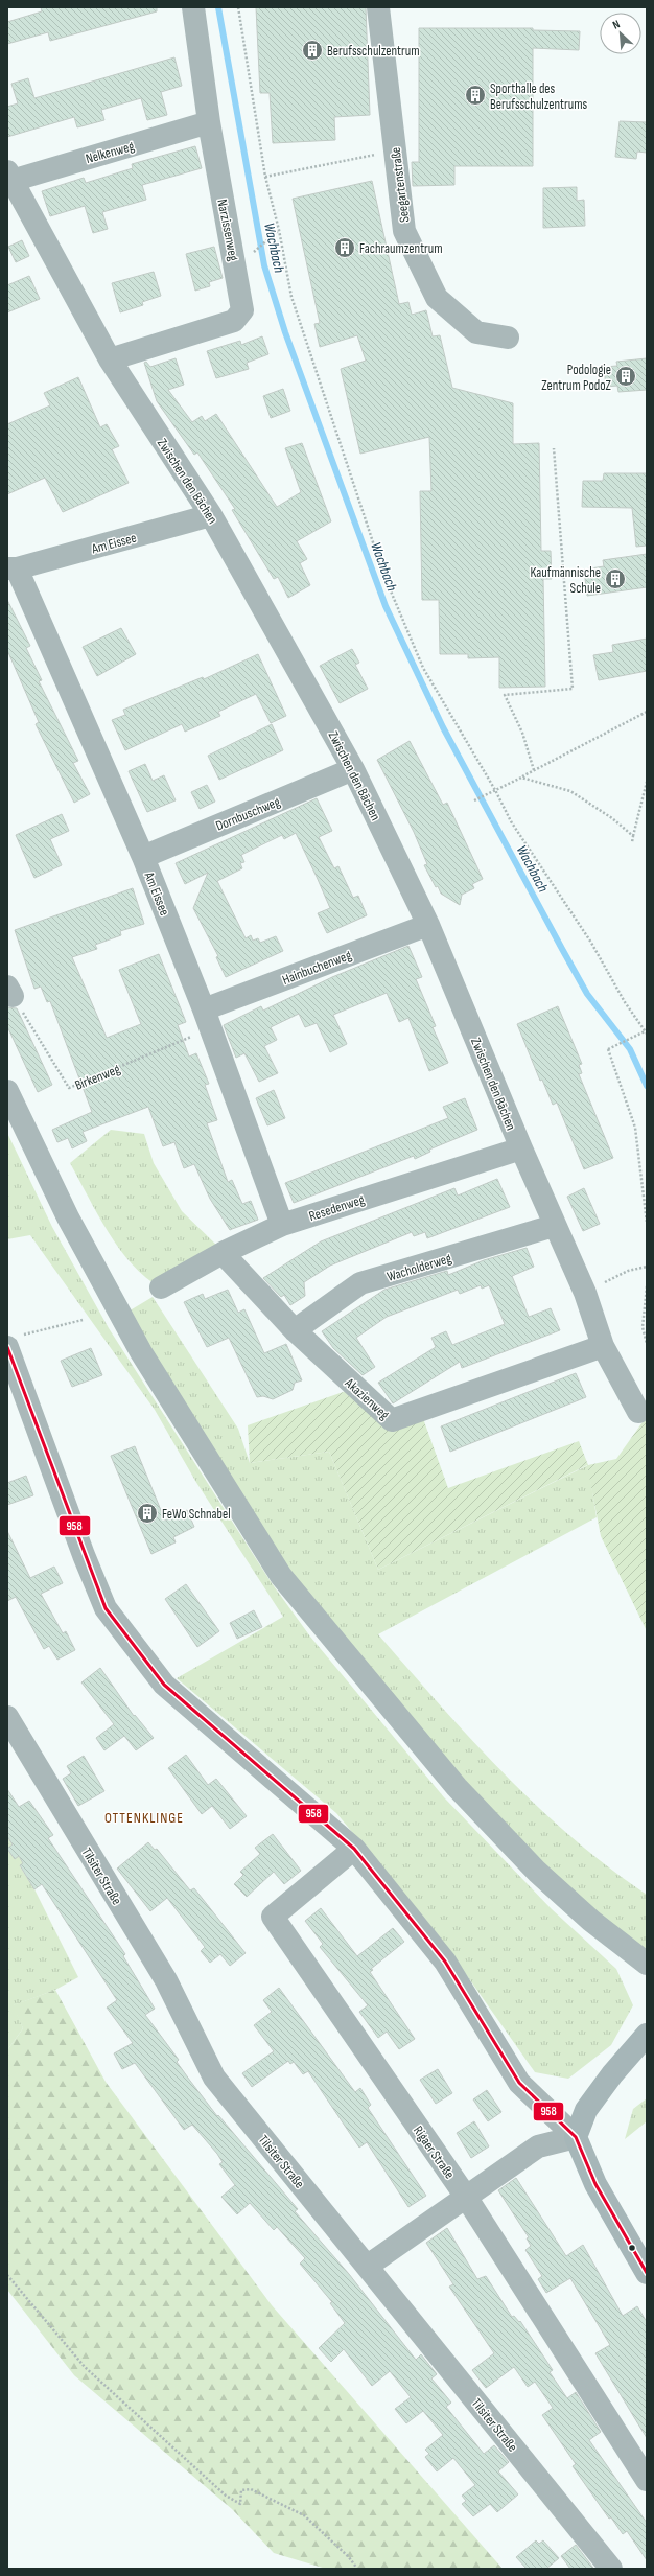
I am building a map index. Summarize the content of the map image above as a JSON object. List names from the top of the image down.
{
  "streets": {
    "street": [
      "Nelkenweg",
      "Seegartenstraße",
      "Narzissenweg",
      "Zwischen den Bächen",
      "Am Eissee",
      "Dornbuschweg",
      "Hainbuchenweg",
      "Resedenweg",
      "Wacholderweg",
      "Akazienweg",
      "Tilsiter Straße",
      "Rigaer Straße"
    ],
    "path": ["Birkenweg"]
  },
  "crossings": [
    ["Nelkenweg", "Narzissenweg"],
    ["Nelkenweg", "Zwischen den Bächen"],
    ["Narzissenweg", "Zwischen den Bächen"],
    ["Zwischen den Bächen", "Am Eissee"],
    ["Zwischen den Bächen", "Dornbuschweg"],
    ["Zwischen den Bächen", "Hainbuchenweg"],
    ["Zwischen den Bächen", "Resedenweg"],
    ["Zwischen den Bächen", "Wacholderweg"],
    ["Zwischen den Bächen", "Akazienweg"],
    ["Am Eissee", "Dornbuschweg"],
    ["Am Eissee", "Hainbuchenweg"],
    ["Am Eissee", "Birkenweg"],
    ["Am Eissee", "Resedenweg"],
    ["Hainbuchenweg", "Birkenweg"],
    ["Resedenweg", "Akazienweg"],
    ["Wacholderweg", "Akazienweg"]
  ],
  "districts": ["OTTENKLINGE"],
  "water": ["Wachbach"],
  "places": {
    "building": [
      "Berufsschulzentrum",
      "Sporthalle des Berufsschulzentrums",
      "Fachraumzentrum",
      "Podologie Zentrum PodoZ",
      "Kaufmännische Schule",
      "FeWo Schnabel"
    ]
  },
  "lines": ["transit line 958"],
  "north": "top left"
}
